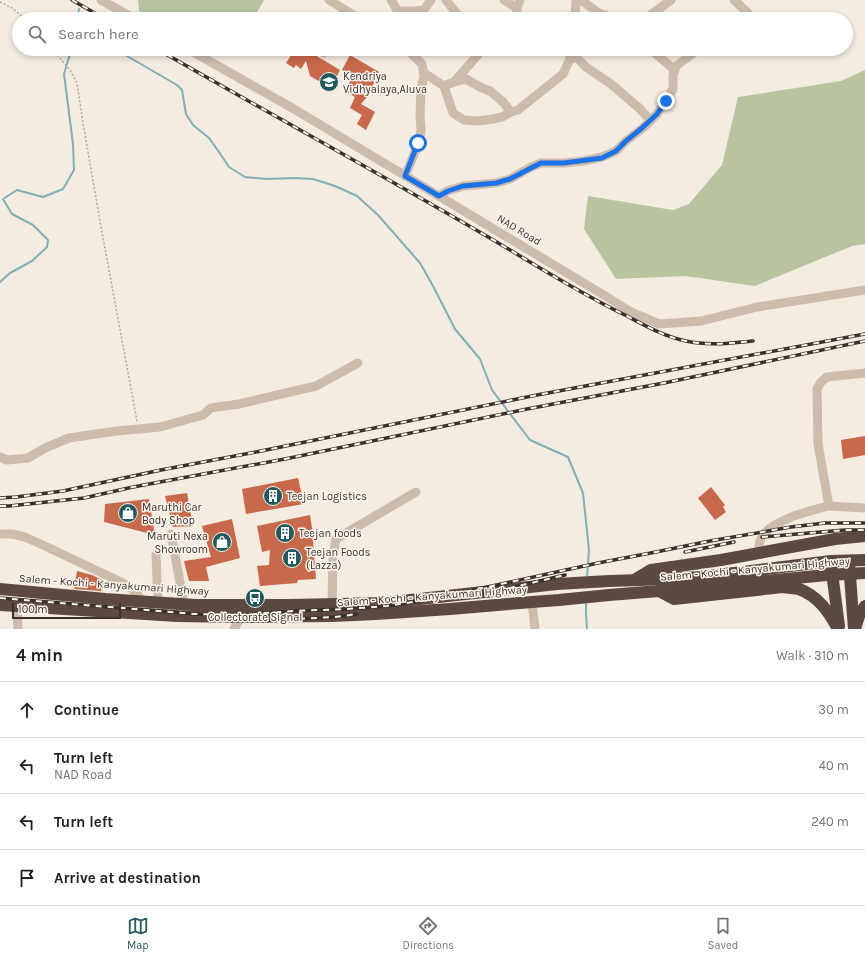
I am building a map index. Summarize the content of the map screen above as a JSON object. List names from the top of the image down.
{
  "streets": {
    "highway": ["Salem - Kochi - Kanyakumari Highway"],
    "street": ["NAD Road"]
  },
  "places": {
    "school or university": ["Kendriya Vidhyalaya,Aluva"],
    "building": ["Teejan Logistics", "Teejan foods", "Teejan Foods (Lazza)"],
    "shop": ["Maruthi Car Body Shop", "Maruti Nexa Showroom"],
    "bus stop": ["Collectorate Signal"]
  },
  "scale_bar": "100 m",
  "page": {
    "search": "Search here",
    "scale": "100 m",
    "heading": ["4 min", "Walk · 310 m"],
    "list": [
      ["Continue", "30 m"],
      ["Turn left", "NAD Road", "40 m"],
      ["Turn left", "240 m"],
      "Arrive at destination"
    ],
    "nav": ["Map", "Directions", "Saved"]
  }
}
